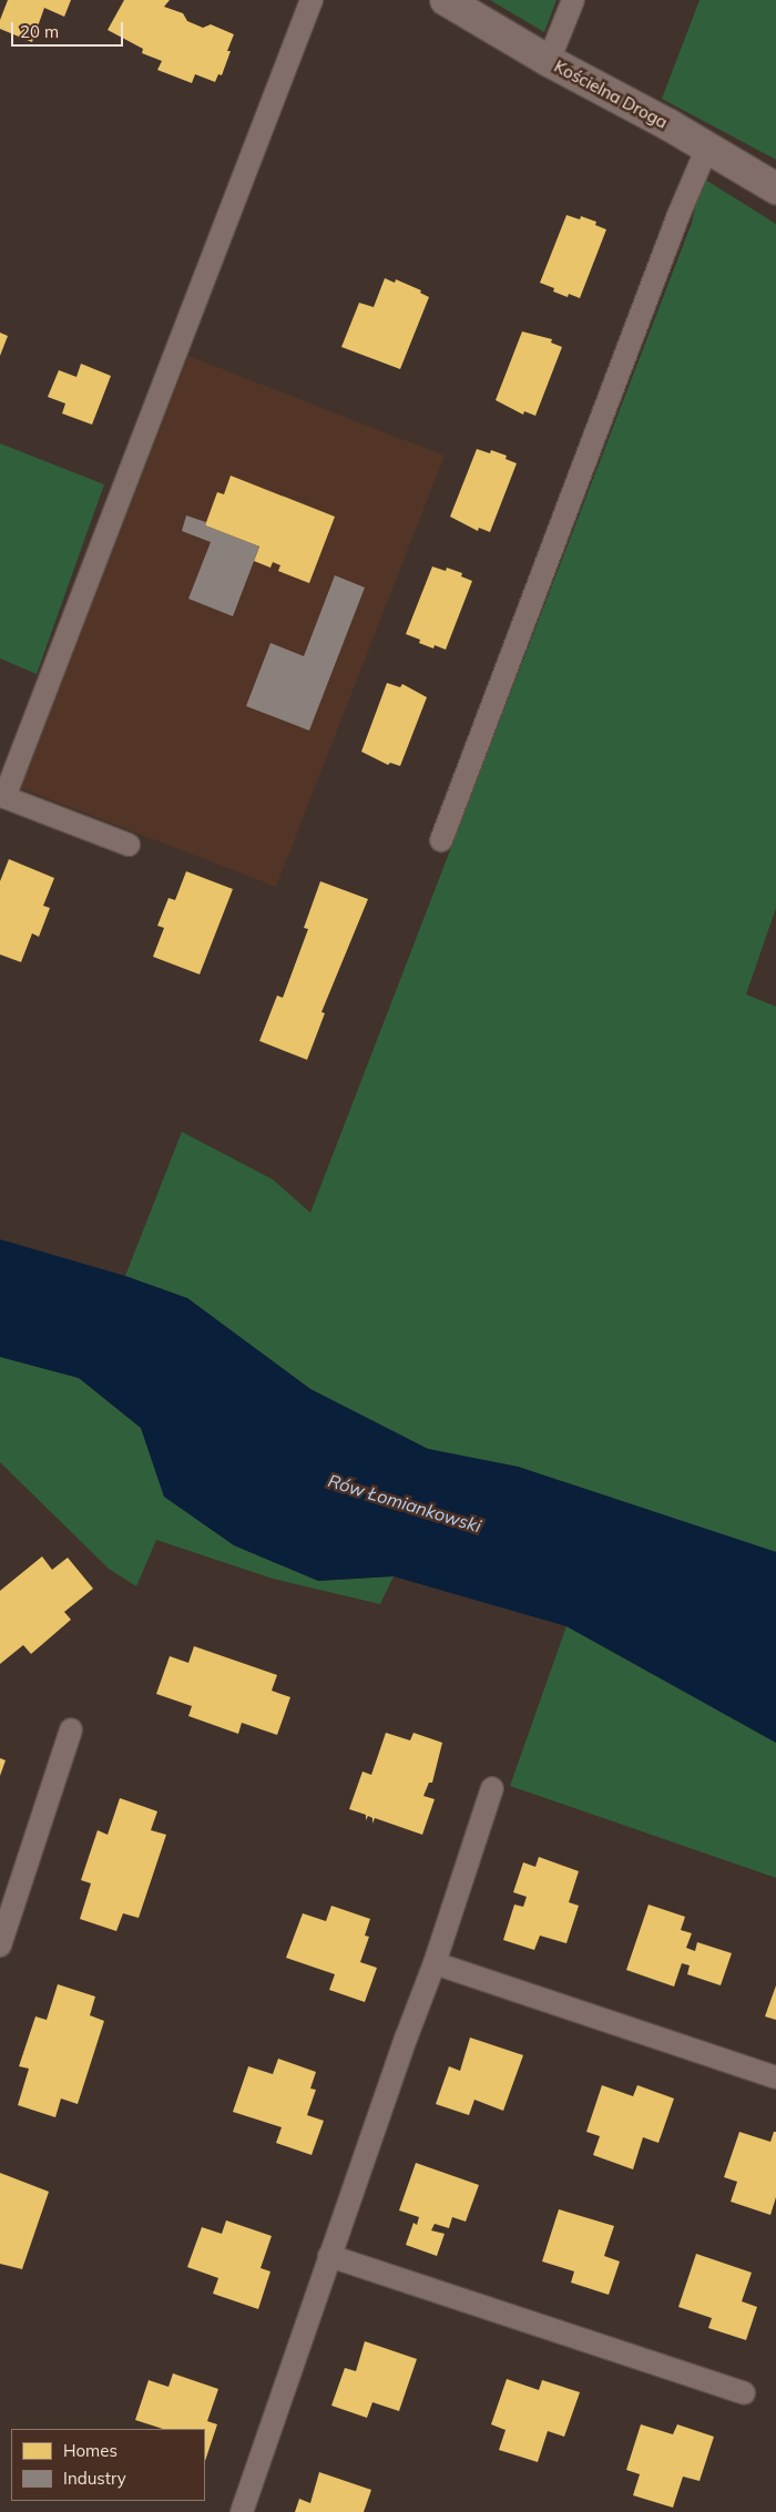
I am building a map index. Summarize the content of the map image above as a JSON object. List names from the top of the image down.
{
  "streets": {
    "street": ["Kościelna Droga"]
  },
  "water": ["Rów Łomiankowski"],
  "legend": ["Homes", "Industry"],
  "scale_bar": "20 m"
}
